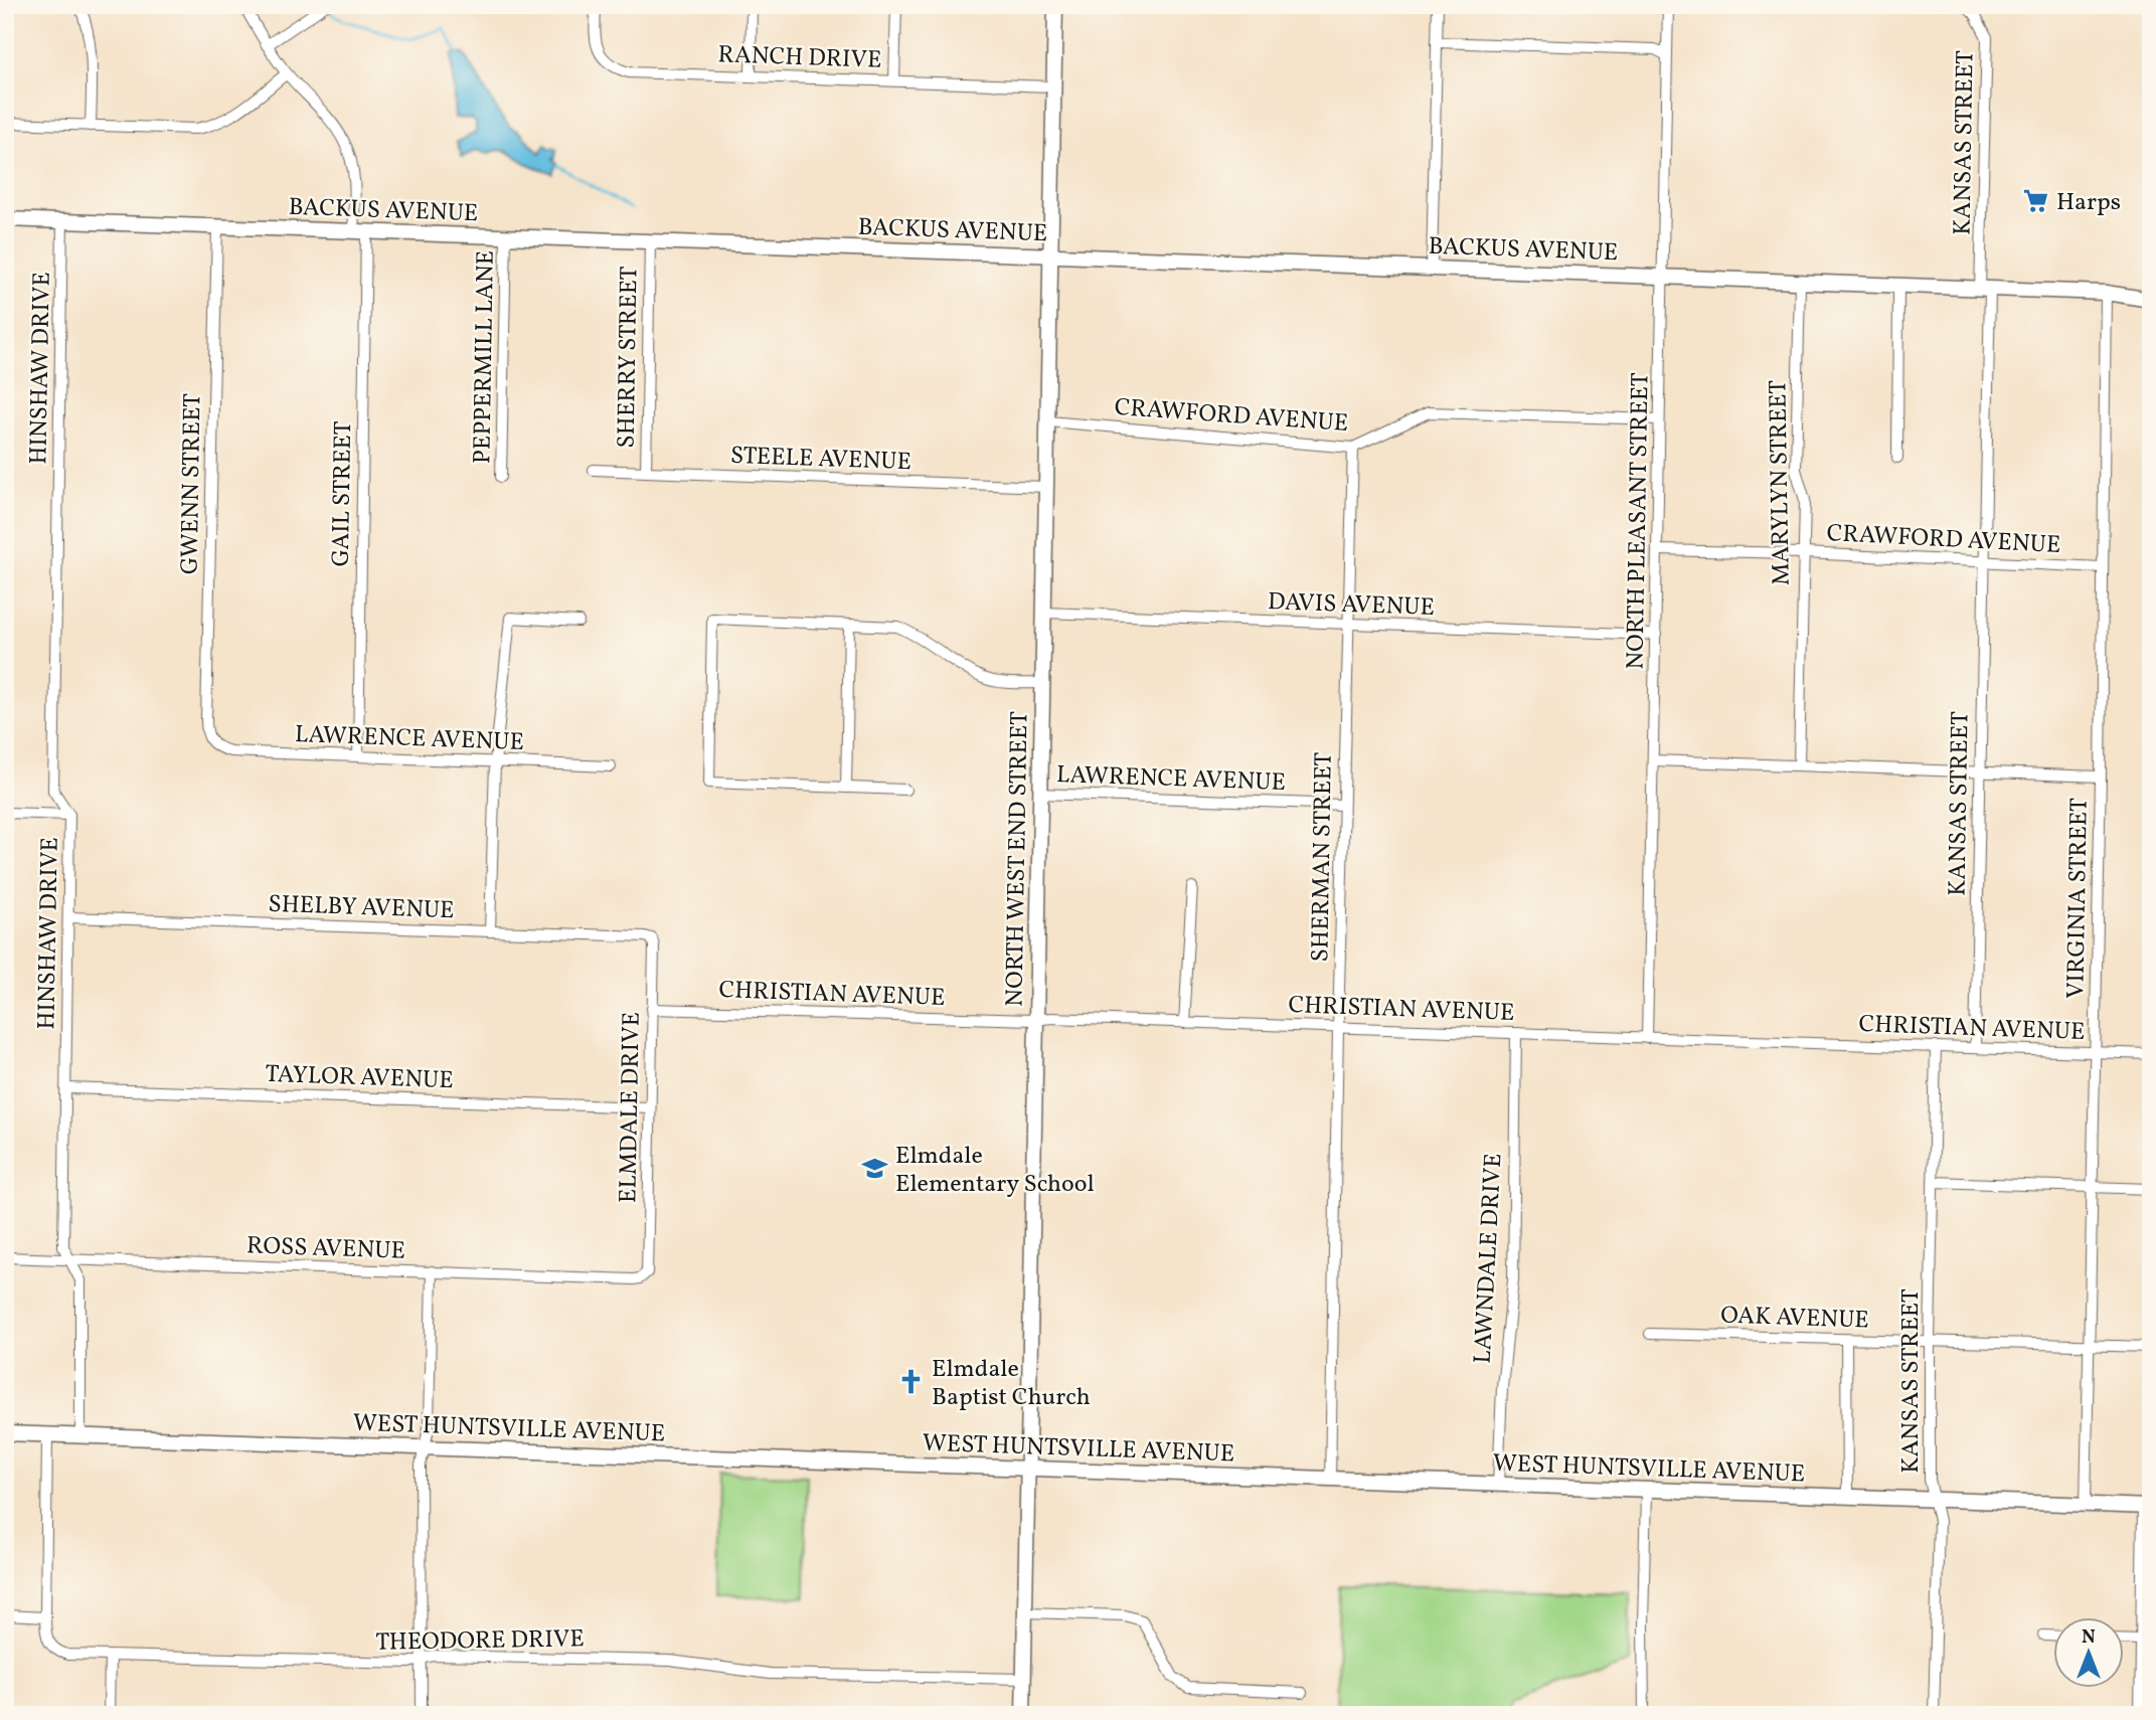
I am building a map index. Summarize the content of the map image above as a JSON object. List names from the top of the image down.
{
  "streets": {
    "street": [
      "RANCH DRIVE",
      "KANSAS STREET",
      "BACKUS AVENUE",
      "PEPPERMILL LANE",
      "SHERRY STREET",
      "HINSHAW DRIVE",
      "CRAWFORD AVENUE",
      "STEELE AVENUE",
      "MARYLYN STREET",
      "GWENN STREET",
      "GAIL STREET",
      "NORTH PLEASANT STREET",
      "DAVIS AVENUE",
      "LAWRENCE AVENUE",
      "SHERMAN STREET",
      "NORTH WEST END STREET",
      "VIRGINIA STREET",
      "SHELBY AVENUE",
      "CHRISTIAN AVENUE",
      "TAYLOR AVENUE",
      "ELMDALE DRIVE",
      "ROSS AVENUE",
      "LAWNDALE DRIVE",
      "OAK AVENUE",
      "WEST HUNTSVILLE AVENUE",
      "THEODORE DRIVE"
    ]
  },
  "crossings": [
    ["RANCH DRIVE", "NORTH WEST END STREET"],
    ["KANSAS STREET", "BACKUS AVENUE"],
    ["KANSAS STREET", "CRAWFORD AVENUE"],
    ["KANSAS STREET", "CHRISTIAN AVENUE"],
    ["KANSAS STREET", "OAK AVENUE"],
    ["KANSAS STREET", "WEST HUNTSVILLE AVENUE"],
    ["BACKUS AVENUE", "PEPPERMILL LANE"],
    ["BACKUS AVENUE", "SHERRY STREET"],
    ["BACKUS AVENUE", "HINSHAW DRIVE"],
    ["BACKUS AVENUE", "MARYLYN STREET"],
    ["BACKUS AVENUE", "GWENN STREET"],
    ["BACKUS AVENUE", "GAIL STREET"],
    ["BACKUS AVENUE", "NORTH PLEASANT STREET"],
    ["BACKUS AVENUE", "NORTH WEST END STREET"],
    ["BACKUS AVENUE", "VIRGINIA STREET"],
    ["SHERRY STREET", "STEELE AVENUE"],
    ["HINSHAW DRIVE", "SHELBY AVENUE"],
    ["HINSHAW DRIVE", "TAYLOR AVENUE"],
    ["HINSHAW DRIVE", "ROSS AVENUE"],
    ["HINSHAW DRIVE", "WEST HUNTSVILLE AVENUE"],
    ["CRAWFORD AVENUE", "MARYLYN STREET"],
    ["CRAWFORD AVENUE", "NORTH PLEASANT STREET"],
    ["CRAWFORD AVENUE", "SHERMAN STREET"],
    ["CRAWFORD AVENUE", "NORTH WEST END STREET"],
    ["CRAWFORD AVENUE", "VIRGINIA STREET"],
    ["STEELE AVENUE", "NORTH WEST END STREET"],
    ["GWENN STREET", "LAWRENCE AVENUE"],
    ["GAIL STREET", "LAWRENCE AVENUE"],
    ["NORTH PLEASANT STREET", "DAVIS AVENUE"],
    ["NORTH PLEASANT STREET", "CHRISTIAN AVENUE"],
    ["DAVIS AVENUE", "SHERMAN STREET"],
    ["DAVIS AVENUE", "NORTH WEST END STREET"],
    ["LAWRENCE AVENUE", "SHERMAN STREET"],
    ["LAWRENCE AVENUE", "NORTH WEST END STREET"],
    ["SHERMAN STREET", "CHRISTIAN AVENUE"],
    ["SHERMAN STREET", "WEST HUNTSVILLE AVENUE"],
    ["NORTH WEST END STREET", "CHRISTIAN AVENUE"],
    ["NORTH WEST END STREET", "WEST HUNTSVILLE AVENUE"],
    ["NORTH WEST END STREET", "THEODORE DRIVE"],
    ["VIRGINIA STREET", "CHRISTIAN AVENUE"],
    ["VIRGINIA STREET", "OAK AVENUE"],
    ["VIRGINIA STREET", "WEST HUNTSVILLE AVENUE"],
    ["SHELBY AVENUE", "ELMDALE DRIVE"],
    ["CHRISTIAN AVENUE", "ELMDALE DRIVE"],
    ["CHRISTIAN AVENUE", "LAWNDALE DRIVE"],
    ["TAYLOR AVENUE", "ELMDALE DRIVE"],
    ["ELMDALE DRIVE", "ROSS AVENUE"],
    ["LAWNDALE DRIVE", "WEST HUNTSVILLE AVENUE"]
  ],
  "places": {
    "supermarket": ["Harps"],
    "school or university": ["Elmdale Elementary School"],
    "church": ["Elmdale Baptist Church"]
  },
  "north": "top"
}
